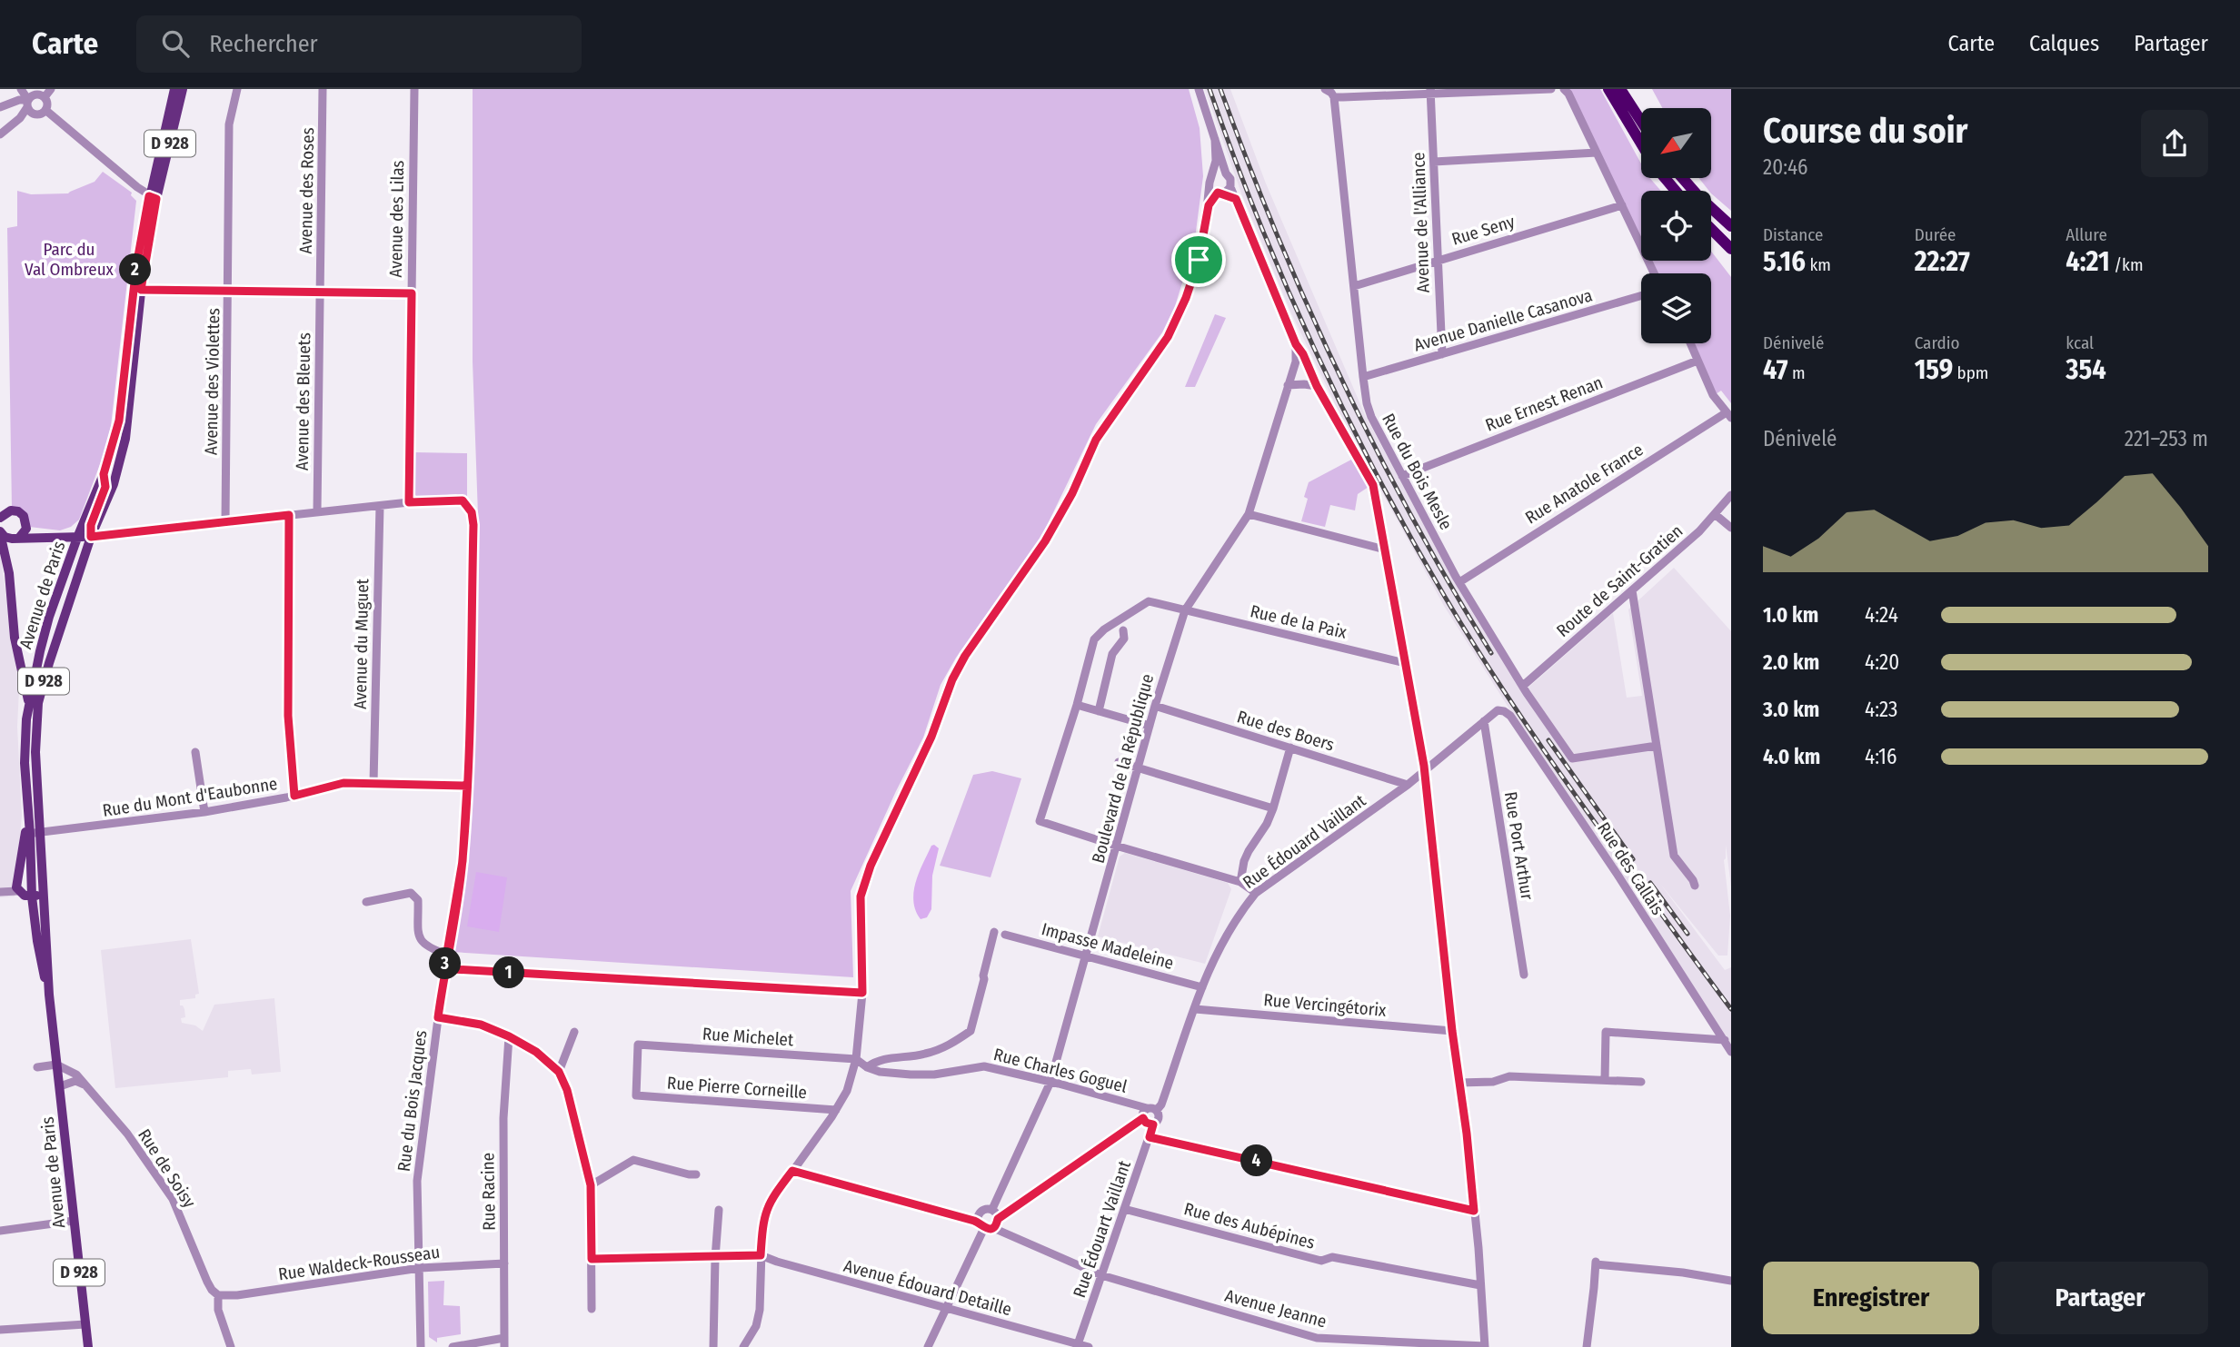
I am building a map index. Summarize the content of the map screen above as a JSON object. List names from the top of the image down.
{
  "streets": {
    "main road": ["D 928", "Avenue de Paris"],
    "street": [
      "Avenue des Roses",
      "Avenue des Lilas",
      "Avenue de l'Alliance",
      "Rue Seny",
      "Avenue Danielle Casanova",
      "Avenue des Violettes",
      "Avenue des Bleuets",
      "Rue Ernest Renan",
      "Rue du Bois Mesle",
      "Rue Anatole France",
      "Route de Saint-Gratien",
      "Rue de la Paix",
      "Avenue du Muguet",
      "Rue des Boers",
      "Boulevard de la République",
      "Rue du Mont d'Eaubonne",
      "Rue Édouard Vaillant",
      "Rue Port Arthur",
      "Rue des Callais",
      "Impasse Madeleine",
      "Rue Vercingétorix",
      "Rue Michelet",
      "Rue Charles Goguel",
      "Rue Pierre Corneille",
      "Rue du Bois Jacques",
      "Rue de Soisy",
      "Rue Racine",
      "Rue des Aubépines",
      "Rue Édouart Vaillant",
      "Rue Waldeck-Rousseau",
      "Avenue Édouard Detaille",
      "Avenue Jeanne"
    ]
  },
  "crossings": [
    ["Avenue des Roses", "Avenue des Bleuets"],
    ["Avenue des Lilas", "Rue du Bois Jacques"],
    ["Avenue de l'Alliance", "Rue Seny"],
    ["Avenue de l'Alliance", "Avenue Danielle Casanova"],
    ["Rue Seny", "Rue du Bois Mesle"],
    ["Avenue Danielle Casanova", "Rue du Bois Mesle"],
    ["Rue Ernest Renan", "Rue du Bois Mesle"],
    ["Rue du Bois Mesle", "Rue Anatole France"],
    ["Rue du Bois Mesle", "Route de Saint-Gratien"],
    ["Avenue de Paris", "Rue du Mont d'Eaubonne"],
    ["Avenue de Paris", "Rue de Soisy"],
    ["Rue de la Paix", "Boulevard de la République"],
    ["Avenue du Muguet", "Rue du Mont d'Eaubonne"],
    ["Rue des Boers", "Boulevard de la République"],
    ["Rue des Boers", "Rue Édouard Vaillant"],
    ["Boulevard de la République", "Impasse Madeleine"],
    ["Boulevard de la République", "Rue Charles Goguel"],
    ["Boulevard de la République", "Avenue Édouard Detaille"],
    ["Boulevard de la République", "Avenue Jeanne"],
    ["Rue du Mont d'Eaubonne", "Rue du Bois Jacques"],
    ["Rue Édouard Vaillant", "Rue Port Arthur"],
    ["Rue Édouard Vaillant", "Rue des Callais"],
    ["Rue Édouard Vaillant", "Impasse Madeleine"],
    ["Rue Édouard Vaillant", "Rue Vercingétorix"],
    ["Rue Édouard Vaillant", "Rue Charles Goguel"],
    ["Rue Édouard Vaillant", "Rue Édouart Vaillant"],
    ["Rue Michelet", "Rue Charles Goguel"],
    ["Rue Michelet", "Rue Pierre Corneille"],
    ["Rue Charles Goguel", "Rue Édouart Vaillant"],
    ["Rue du Bois Jacques", "Rue Waldeck-Rousseau"],
    ["Rue de Soisy", "Rue Waldeck-Rousseau"],
    ["Rue Racine", "Rue Waldeck-Rousseau"],
    ["Rue des Aubépines", "Rue Édouart Vaillant"],
    ["Rue Édouart Vaillant", "Avenue Édouard Detaille"],
    ["Rue Édouart Vaillant", "Avenue Jeanne"]
  ],
  "parks": ["Parc du Val Ombreux"],
  "north": "bottom left",
  "page": {
    "header": "Carte",
    "search": "Rechercher",
    "nav": ["Carte", "Calques", "Partager"],
    "heading": ["Course du soir", "20:46"],
    "stats": [
      ["Distance", "5.16 km"],
      ["Durée", "22:27"],
      ["Allure", "4:21 /km"],
      ["Dénivelé", "47 m"],
      ["Cardio", "159 bpm"],
      ["kcal", "354"]
    ],
    "pins": [
      "2",
      "3",
      "1",
      "4"
    ],
    "chart": ["Dénivelé", "221–253 m"],
    "list": [
      {
        "name": "1.0 km",
        "note": "4:24"
      },
      {
        "name": "2.0 km",
        "note": "4:20"
      },
      {
        "name": "3.0 km",
        "note": "4:23"
      },
      {
        "name": "4.0 km",
        "note": "4:16"
      }
    ],
    "buttons": ["Enregistrer", "Partager"]
  }
}
